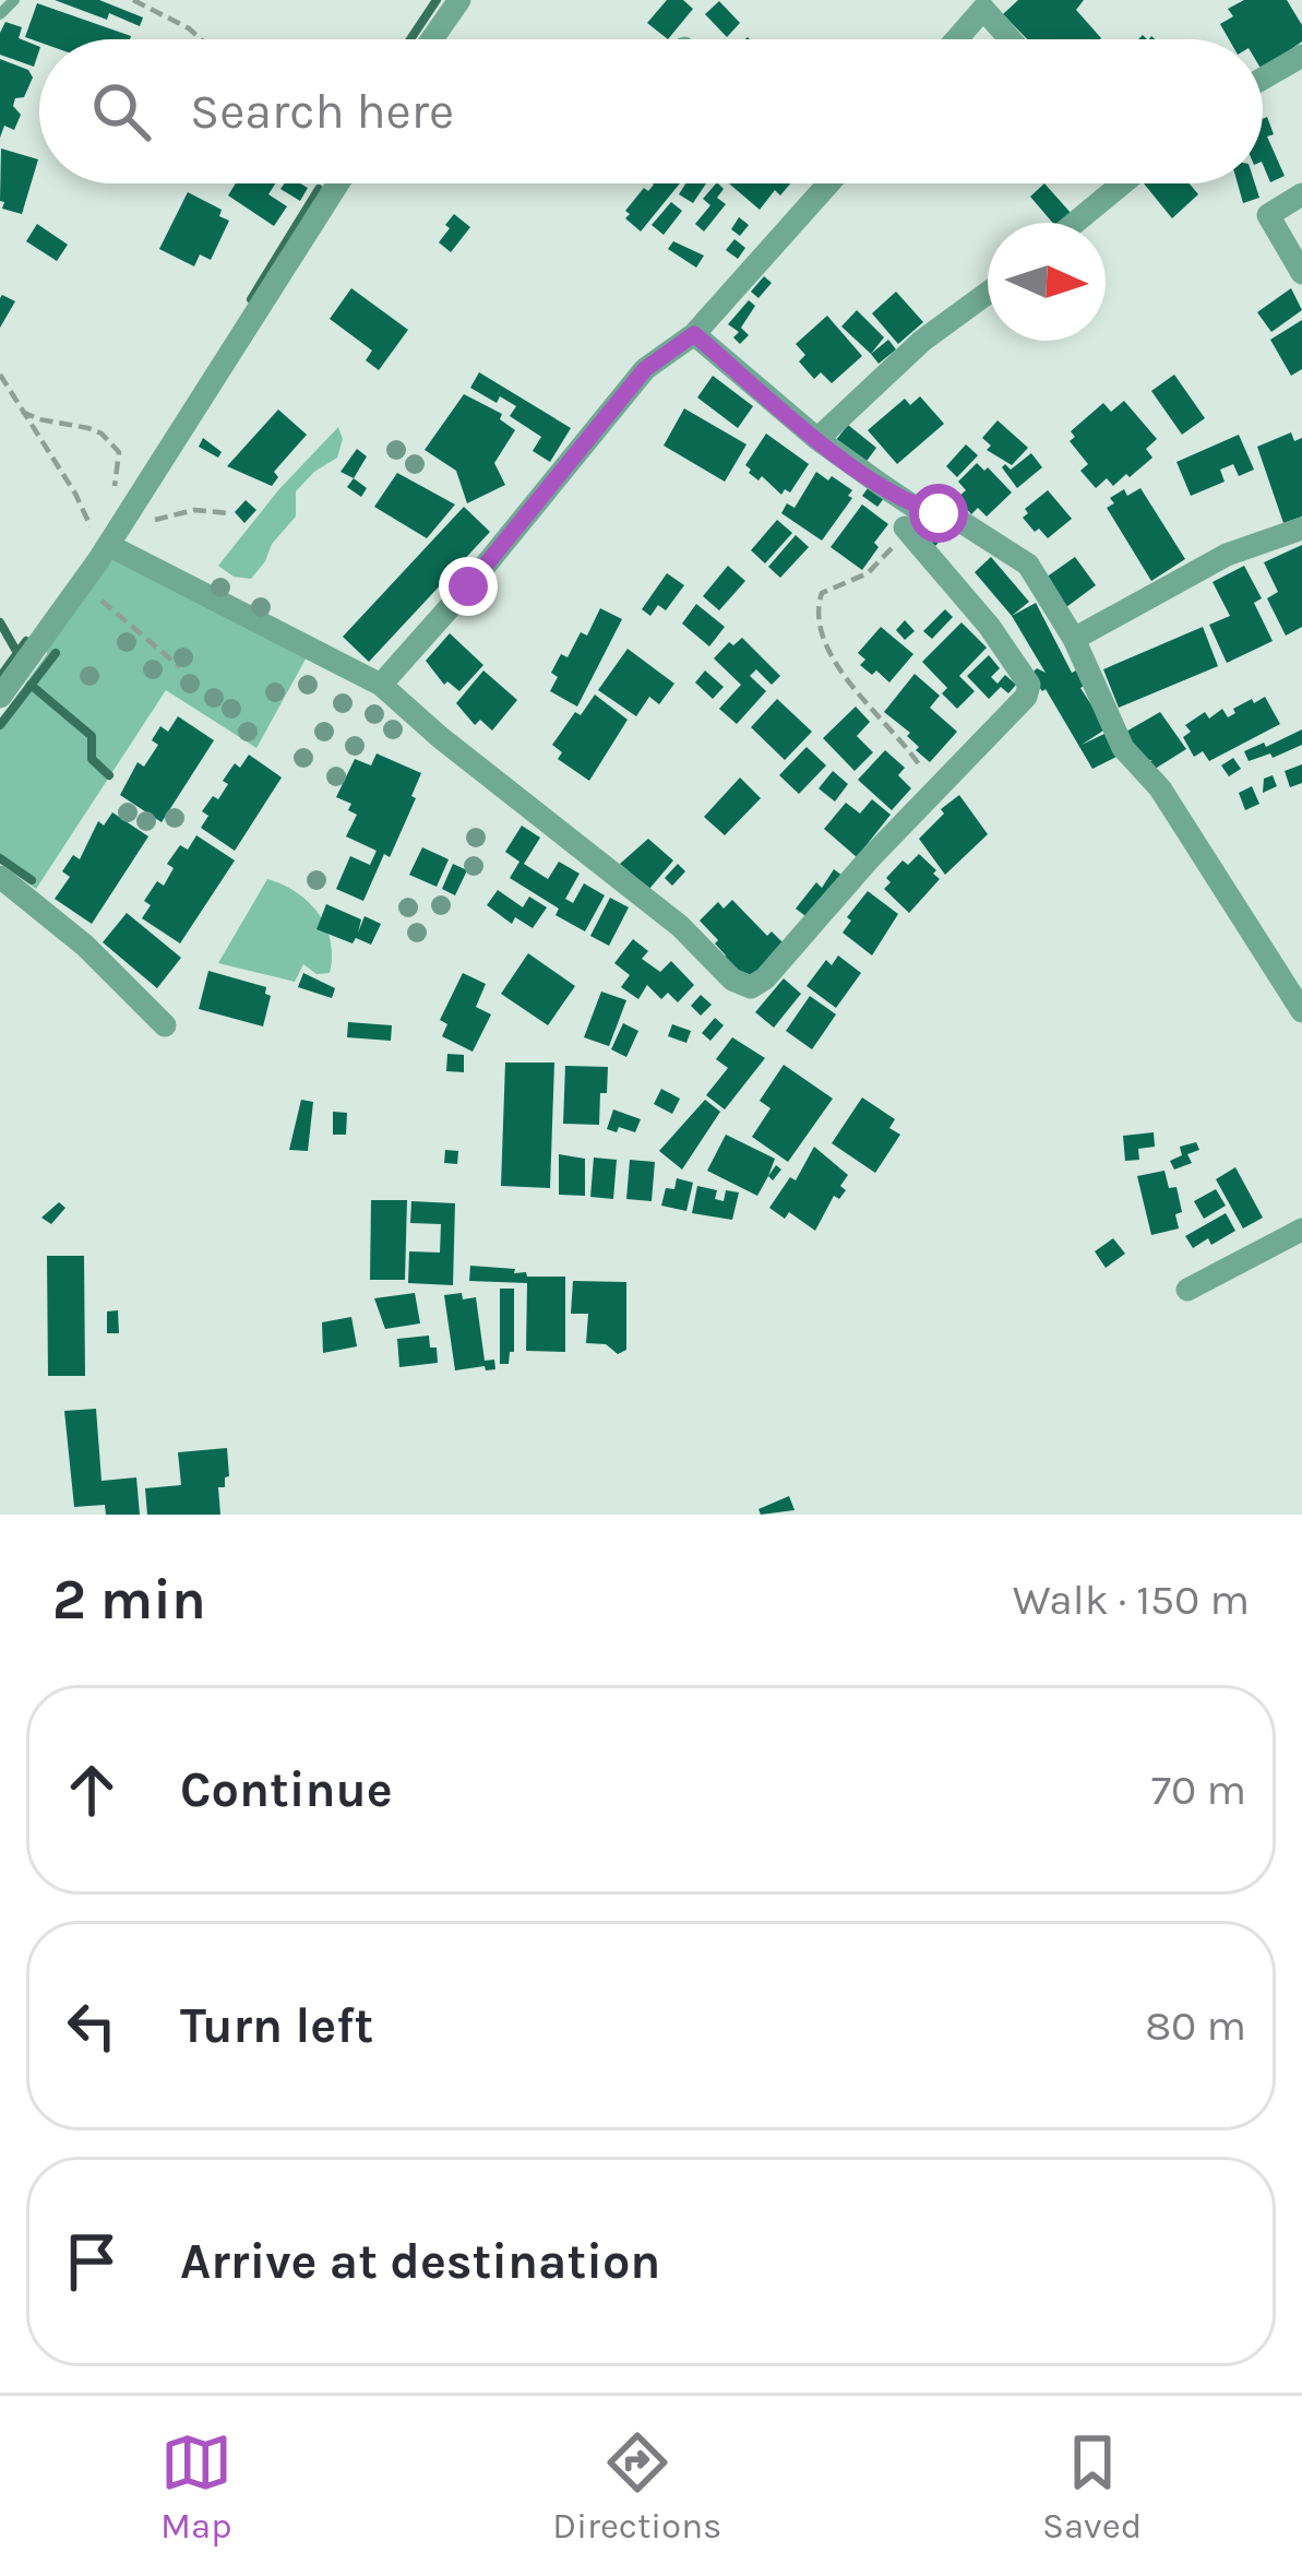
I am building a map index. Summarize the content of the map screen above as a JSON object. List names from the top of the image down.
{
  "north": "right",
  "page": {
    "search": "Search here",
    "heading": ["2 min", "Walk · 150 m"],
    "list": [
      ["Continue", "70 m"],
      ["Turn left", "80 m"],
      "Arrive at destination"
    ],
    "nav": ["Map", "Directions", "Saved"]
  }
}
